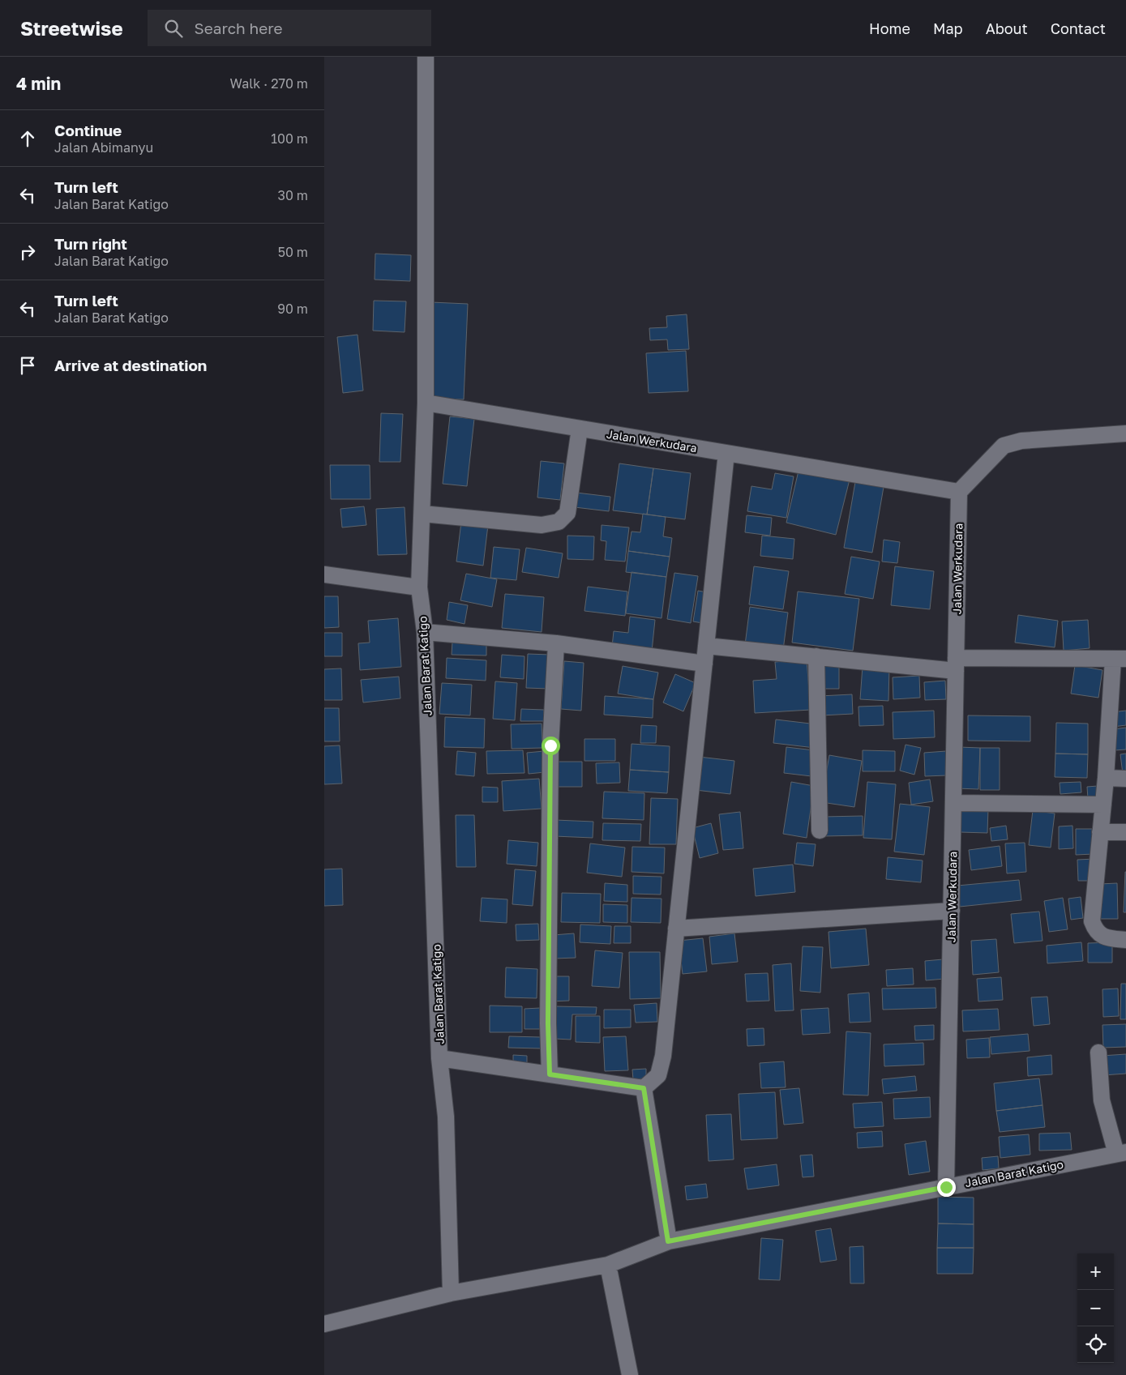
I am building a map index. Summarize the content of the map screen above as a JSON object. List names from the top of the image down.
{
  "streets": {
    "street": ["Jalan Werkudara", "Jalan Barat Katigo"]
  },
  "crossings": [
    ["Jalan Werkudara", "Jalan Barat Katigo"]
  ],
  "page": {
    "header": "Streetwise",
    "search": "Search here",
    "nav": [
      "Home",
      "Map",
      "About",
      "Contact"
    ],
    "heading": ["4 min", "Walk · 270 m"],
    "list": [
      ["Continue", "Jalan Abimanyu", "100 m"],
      ["Turn left", "Jalan Barat Katigo", "30 m"],
      ["Turn right", "Jalan Barat Katigo", "50 m"],
      ["Turn left", "Jalan Barat Katigo", "90 m"],
      "Arrive at destination"
    ],
    "map_buttons": ["+", "−"]
  }
}
